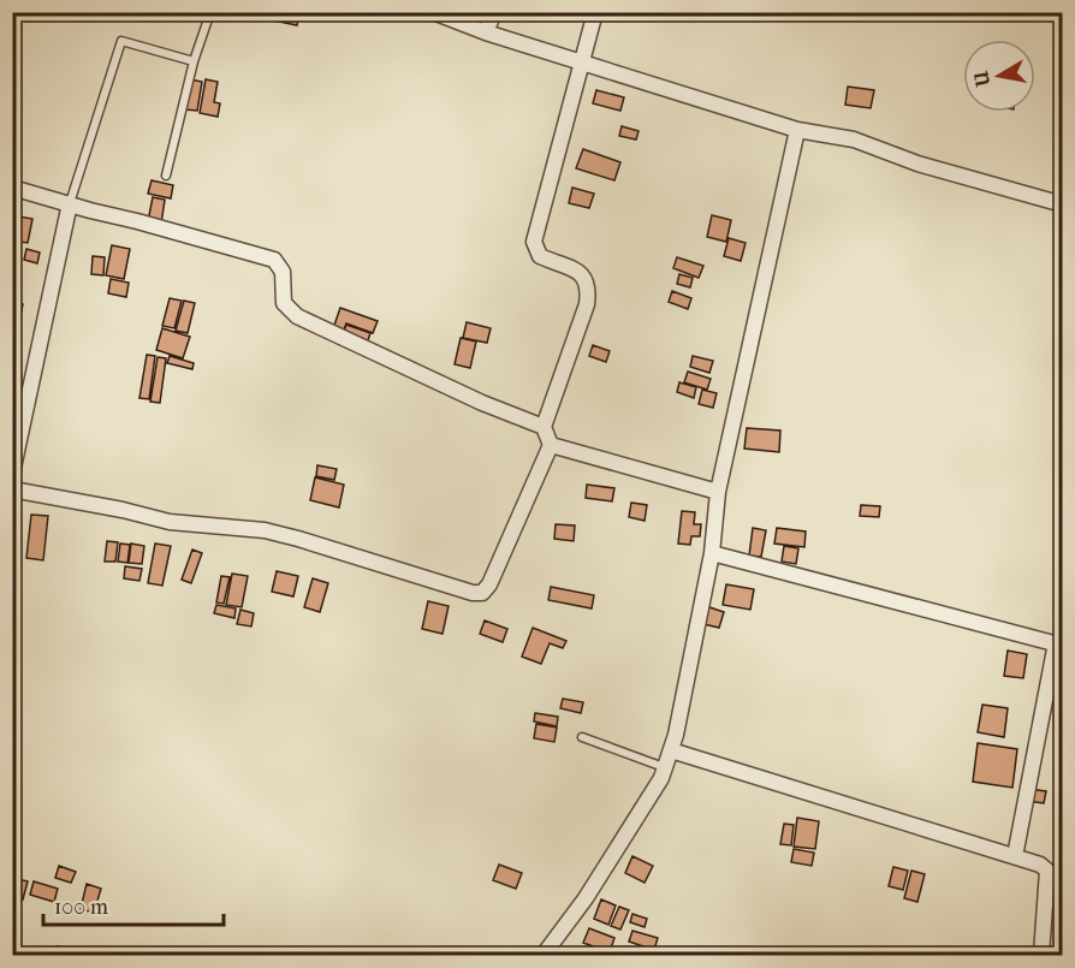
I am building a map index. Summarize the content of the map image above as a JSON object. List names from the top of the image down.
{
  "scale_bar": "100 m",
  "north": "left"
}
